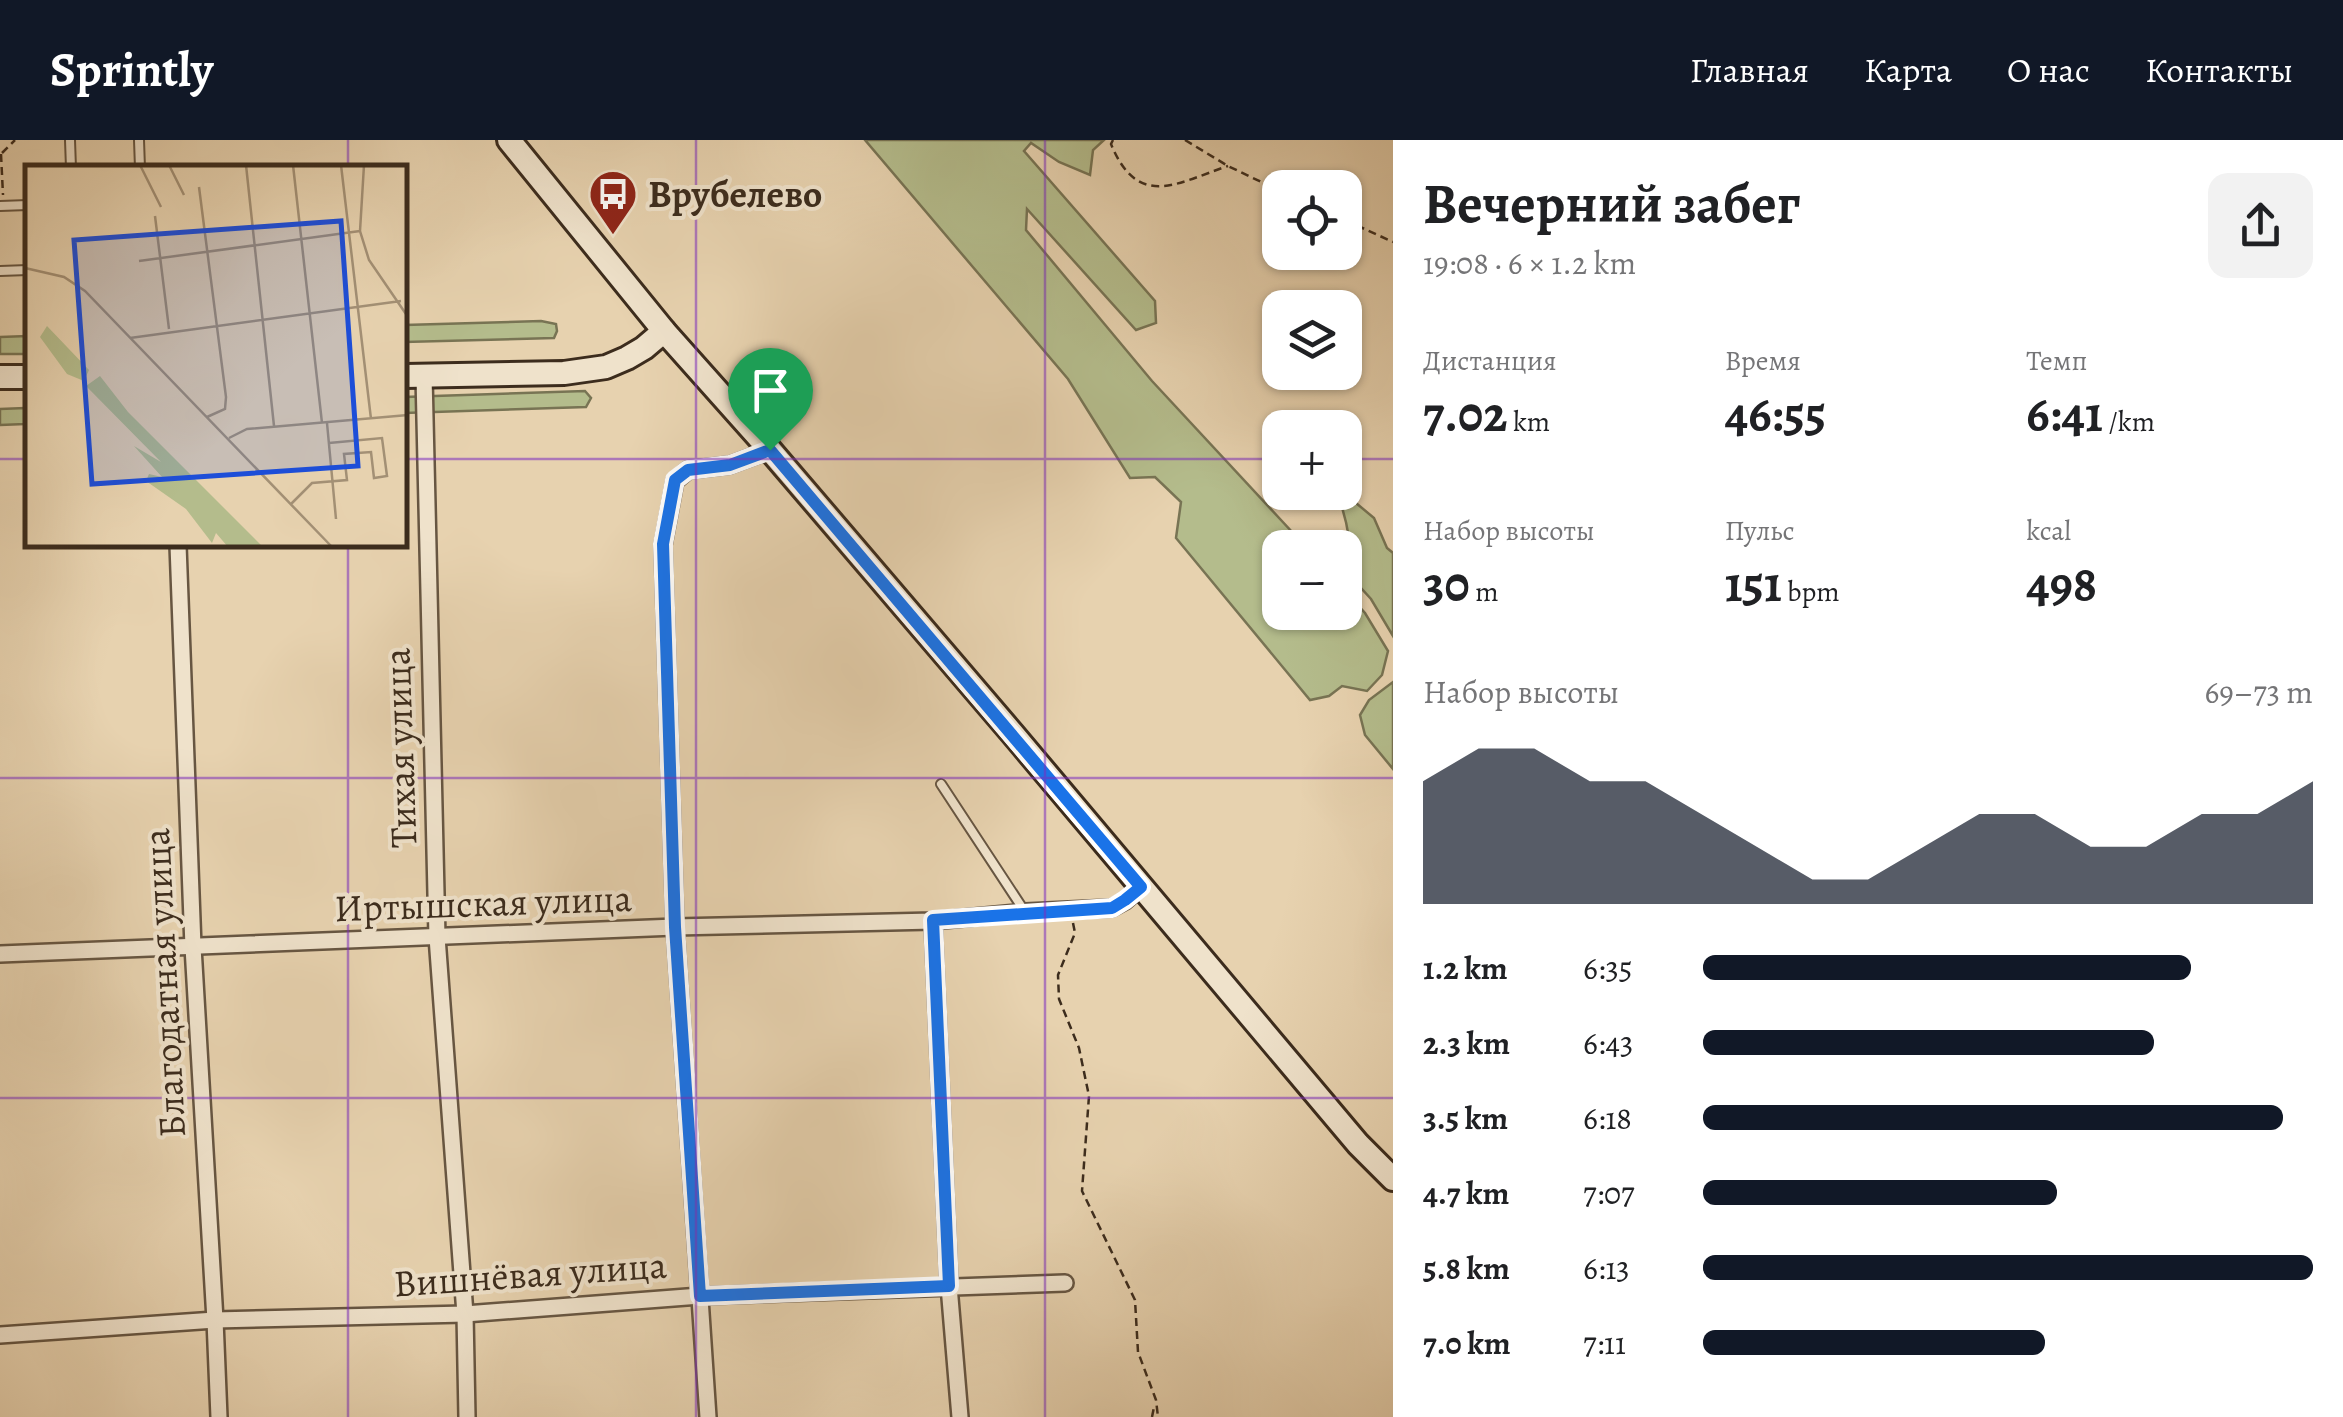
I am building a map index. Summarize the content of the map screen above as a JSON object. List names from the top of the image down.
{
  "streets": {
    "street": [
      "Тихая улица",
      "Иртышская улица",
      "Благодатная улица",
      "Вишнёвая улица"
    ]
  },
  "crossings": [
    ["Тихая улица", "Иртышская улица"],
    ["Тихая улица", "Вишнёвая улица"],
    ["Иртышская улица", "Благодатная улица"],
    ["Благодатная улица", "Вишнёвая улица"]
  ],
  "places": {
    "bus stop": ["Врубелево"]
  },
  "page": {
    "header": "Sprintly",
    "nav": [
      "Главная",
      "Карта",
      "О нас",
      "Контакты"
    ],
    "heading": ["Вечерний забег", "19:08 · 6 × 1.2 km"],
    "map_buttons": ["+", "−"],
    "stats": [
      ["Дистанция", "7.02 km"],
      ["Время", "46:55"],
      ["Темп", "6:41 /km"],
      ["Набор высоты", "30 m"],
      ["Пульс", "151 bpm"],
      ["kcal", "498"]
    ],
    "chart": ["Набор высоты", "69–73 m"],
    "list": [
      {
        "name": "1.2 km",
        "note": "6:35"
      },
      {
        "name": "2.3 km",
        "note": "6:43"
      },
      {
        "name": "3.5 km",
        "note": "6:18"
      },
      {
        "name": "4.7 km",
        "note": "7:07"
      },
      {
        "name": "5.8 km",
        "note": "6:13"
      },
      {
        "name": "7.0 km",
        "note": "7:11"
      }
    ]
  }
}
